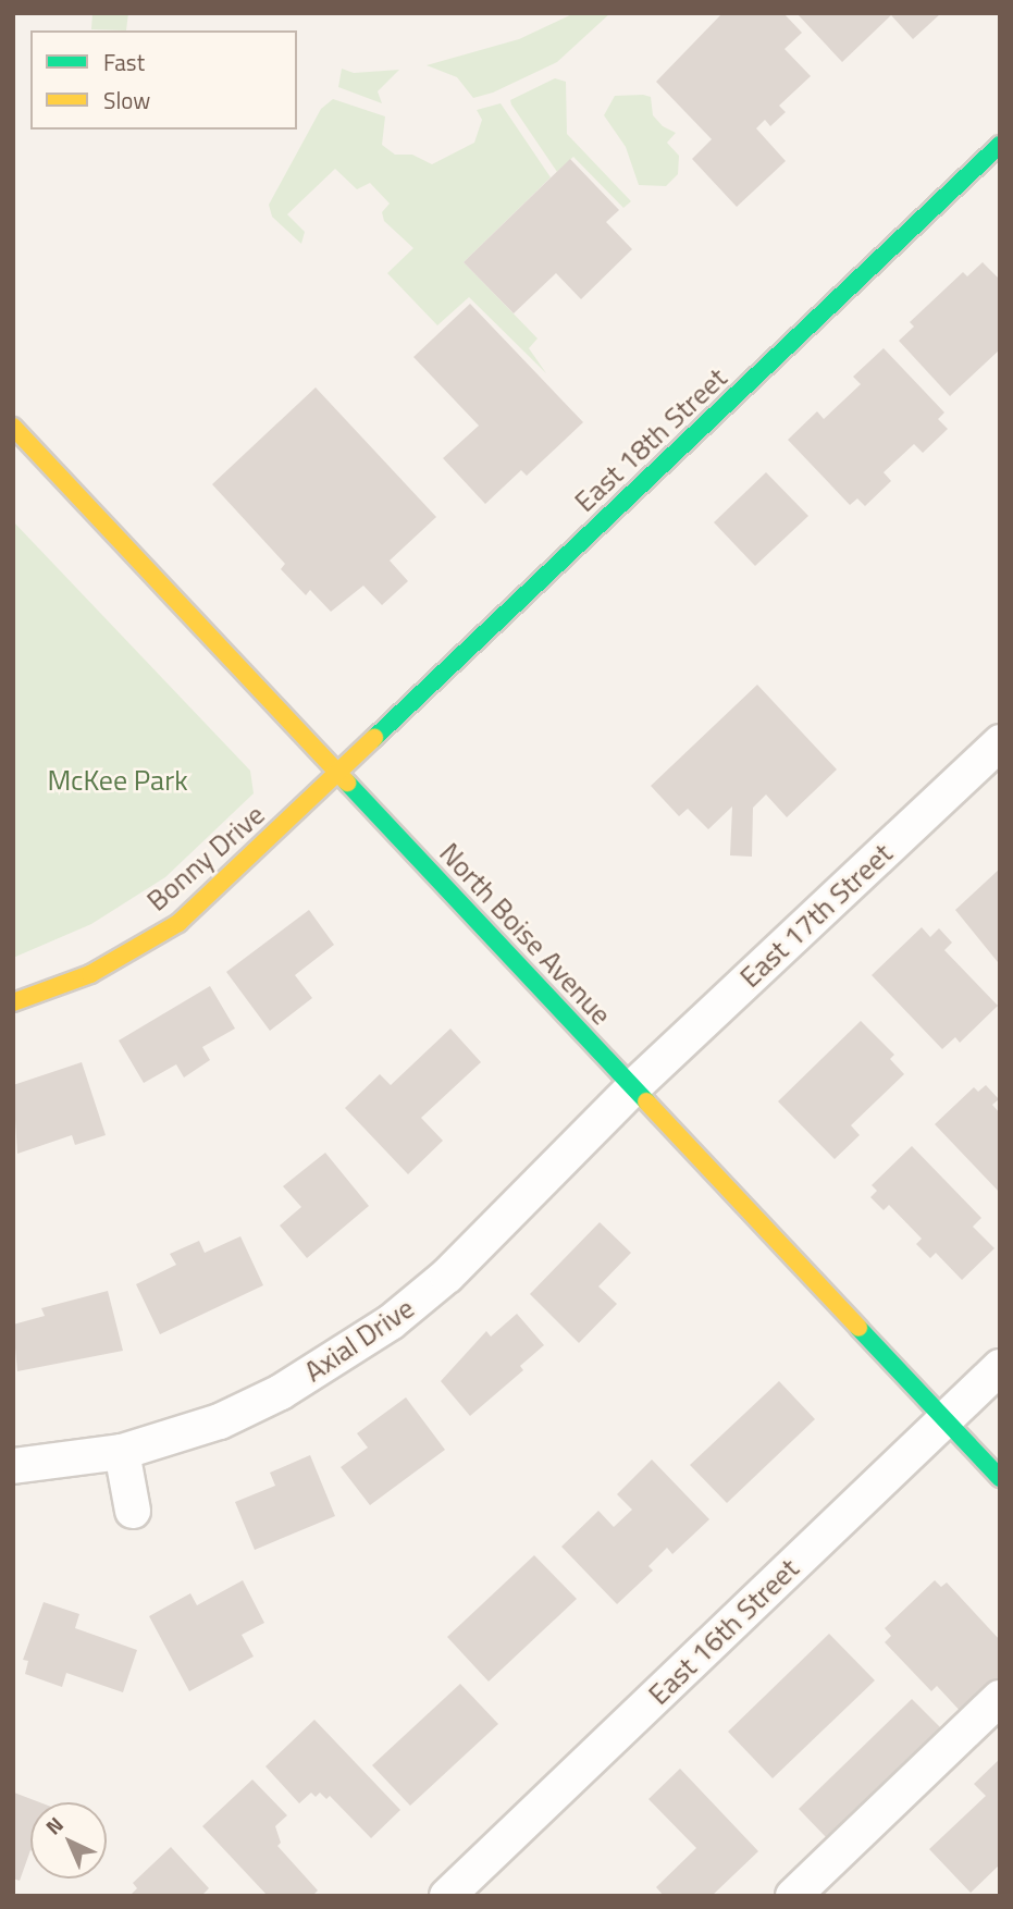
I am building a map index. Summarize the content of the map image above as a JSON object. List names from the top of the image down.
{
  "streets": {
    "street": [
      "East 18th Street",
      "Bonny Drive",
      "East 17th Street",
      "North Boise Avenue",
      "Axial Drive",
      "East 16th Street"
    ]
  },
  "crossings": [
    ["East 18th Street", "Bonny Drive"],
    ["East 18th Street", "North Boise Avenue"],
    ["Bonny Drive", "North Boise Avenue"],
    ["East 17th Street", "North Boise Avenue"],
    ["East 17th Street", "Axial Drive"],
    ["North Boise Avenue", "Axial Drive"],
    ["North Boise Avenue", "East 16th Street"]
  ],
  "parks": ["McKee Park"],
  "legend": ["Fast", "Slow"],
  "north": "top left"
}
